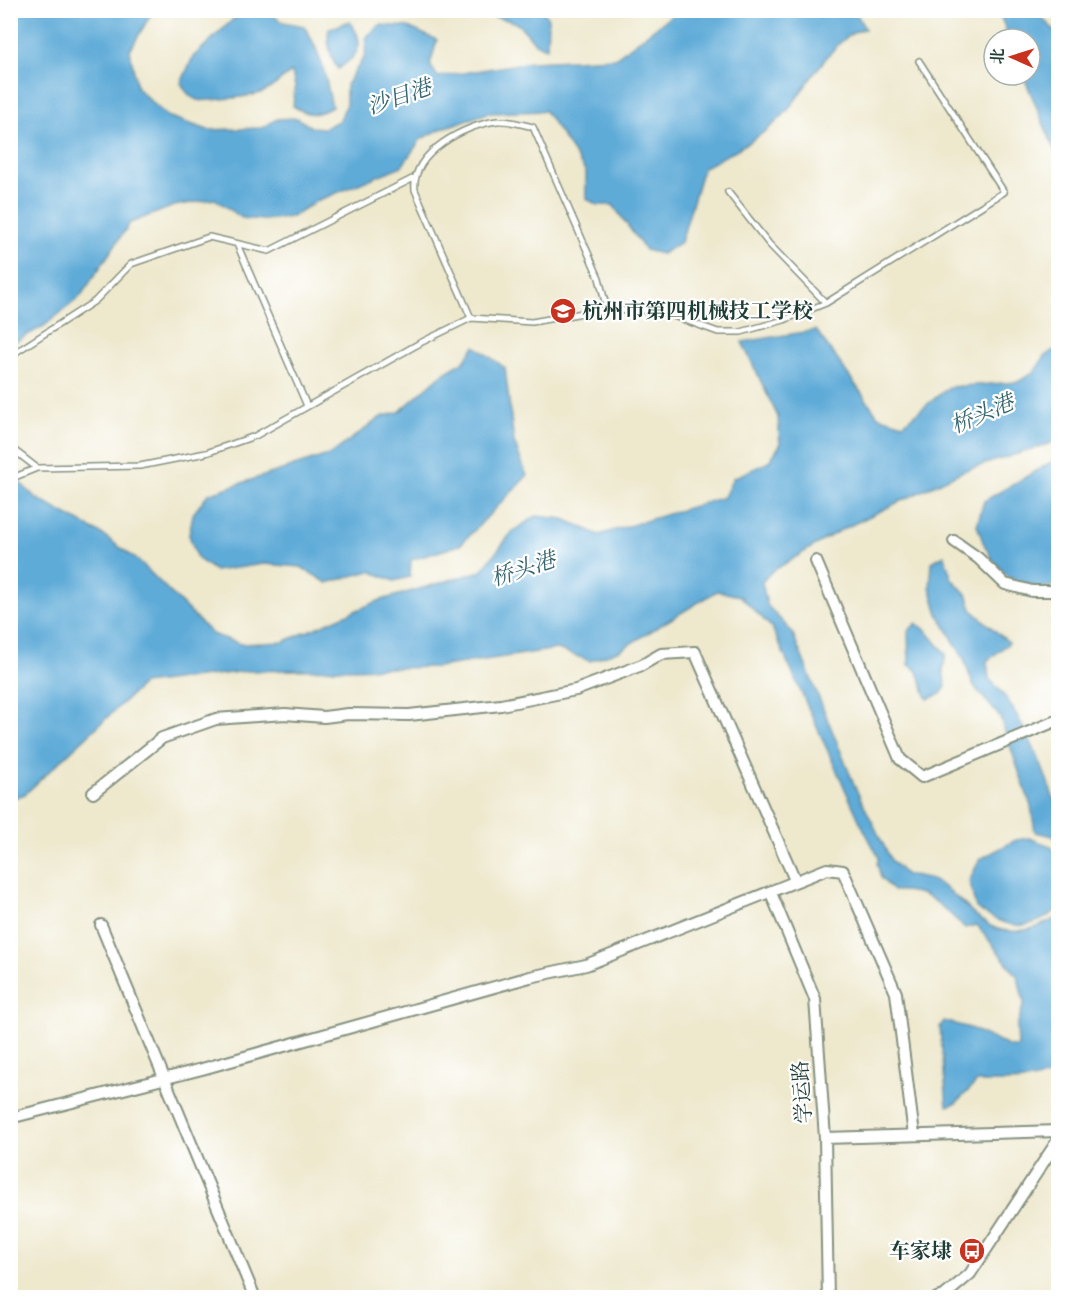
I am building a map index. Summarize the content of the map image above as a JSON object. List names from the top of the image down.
{
  "streets": {
    "street": ["学运路"]
  },
  "water": ["沙目港", "桥头港"],
  "places": {
    "school or university": ["杭州市第四机械技工学校"],
    "bus stop": ["车家埭"]
  },
  "north": "left"
}
